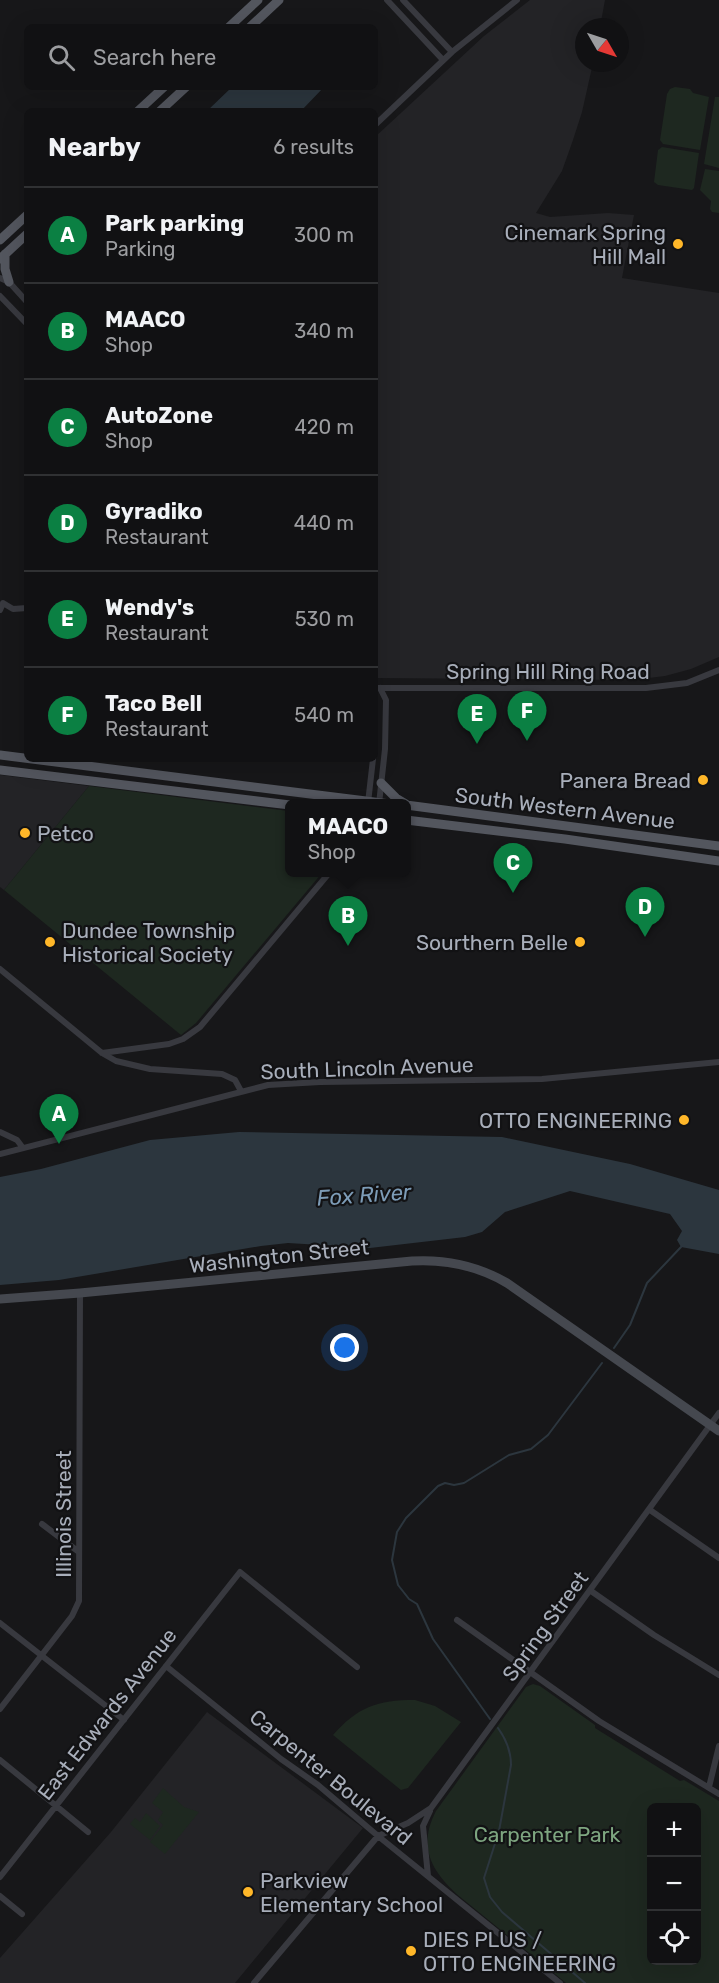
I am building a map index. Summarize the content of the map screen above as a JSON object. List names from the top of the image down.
{
  "streets": {
    "main road": ["South Western Avenue"],
    "street": [
      "Spring Hill Ring Road",
      "South Lincoln Avenue",
      "Washington Street",
      "Illinois Street",
      "Spring Street",
      "East Edwards Avenue",
      "Carpenter Boulevard"
    ]
  },
  "crossings": [
    ["Washington Street", "Illinois Street"],
    ["Washington Street", "Spring Street"],
    ["Spring Street", "Carpenter Boulevard"],
    ["East Edwards Avenue", "Carpenter Boulevard"]
  ],
  "water": ["Fox River"],
  "parks": ["Carpenter Park"],
  "places": [
    "Cinemark Spring Hill Mall",
    "Panera Bread",
    "Petco",
    "Dundee Township Historical Society",
    "Sourthern Belle",
    "OTTO ENGINEERING",
    "Parkview Elementary School",
    "DIES PLUS / OTTO ENGINEERING"
  ],
  "north": "bottom right",
  "page": {
    "search": "Search here",
    "heading": ["Nearby", "6 results"],
    "list": [
      {
        "mark": "A",
        "name": "Park parking",
        "note": "Parking",
        "value": "300 m"
      },
      {
        "mark": "B",
        "name": "MAACO",
        "note": "Shop",
        "value": "340 m"
      },
      {
        "mark": "C",
        "name": "AutoZone",
        "note": "Shop",
        "value": "420 m"
      },
      {
        "mark": "D",
        "name": "Gyradiko",
        "note": "Restaurant",
        "value": "440 m"
      },
      {
        "mark": "E",
        "name": "Wendy's",
        "note": "Restaurant",
        "value": "530 m"
      },
      {
        "mark": "F",
        "name": "Taco Bell",
        "note": "Restaurant",
        "value": "540 m"
      }
    ],
    "pins": [
      "F",
      "E",
      "C",
      "D",
      "B",
      "A"
    ],
    "popup": ["MAACO", "Shop"],
    "map_buttons": ["+", "−"]
  }
}
